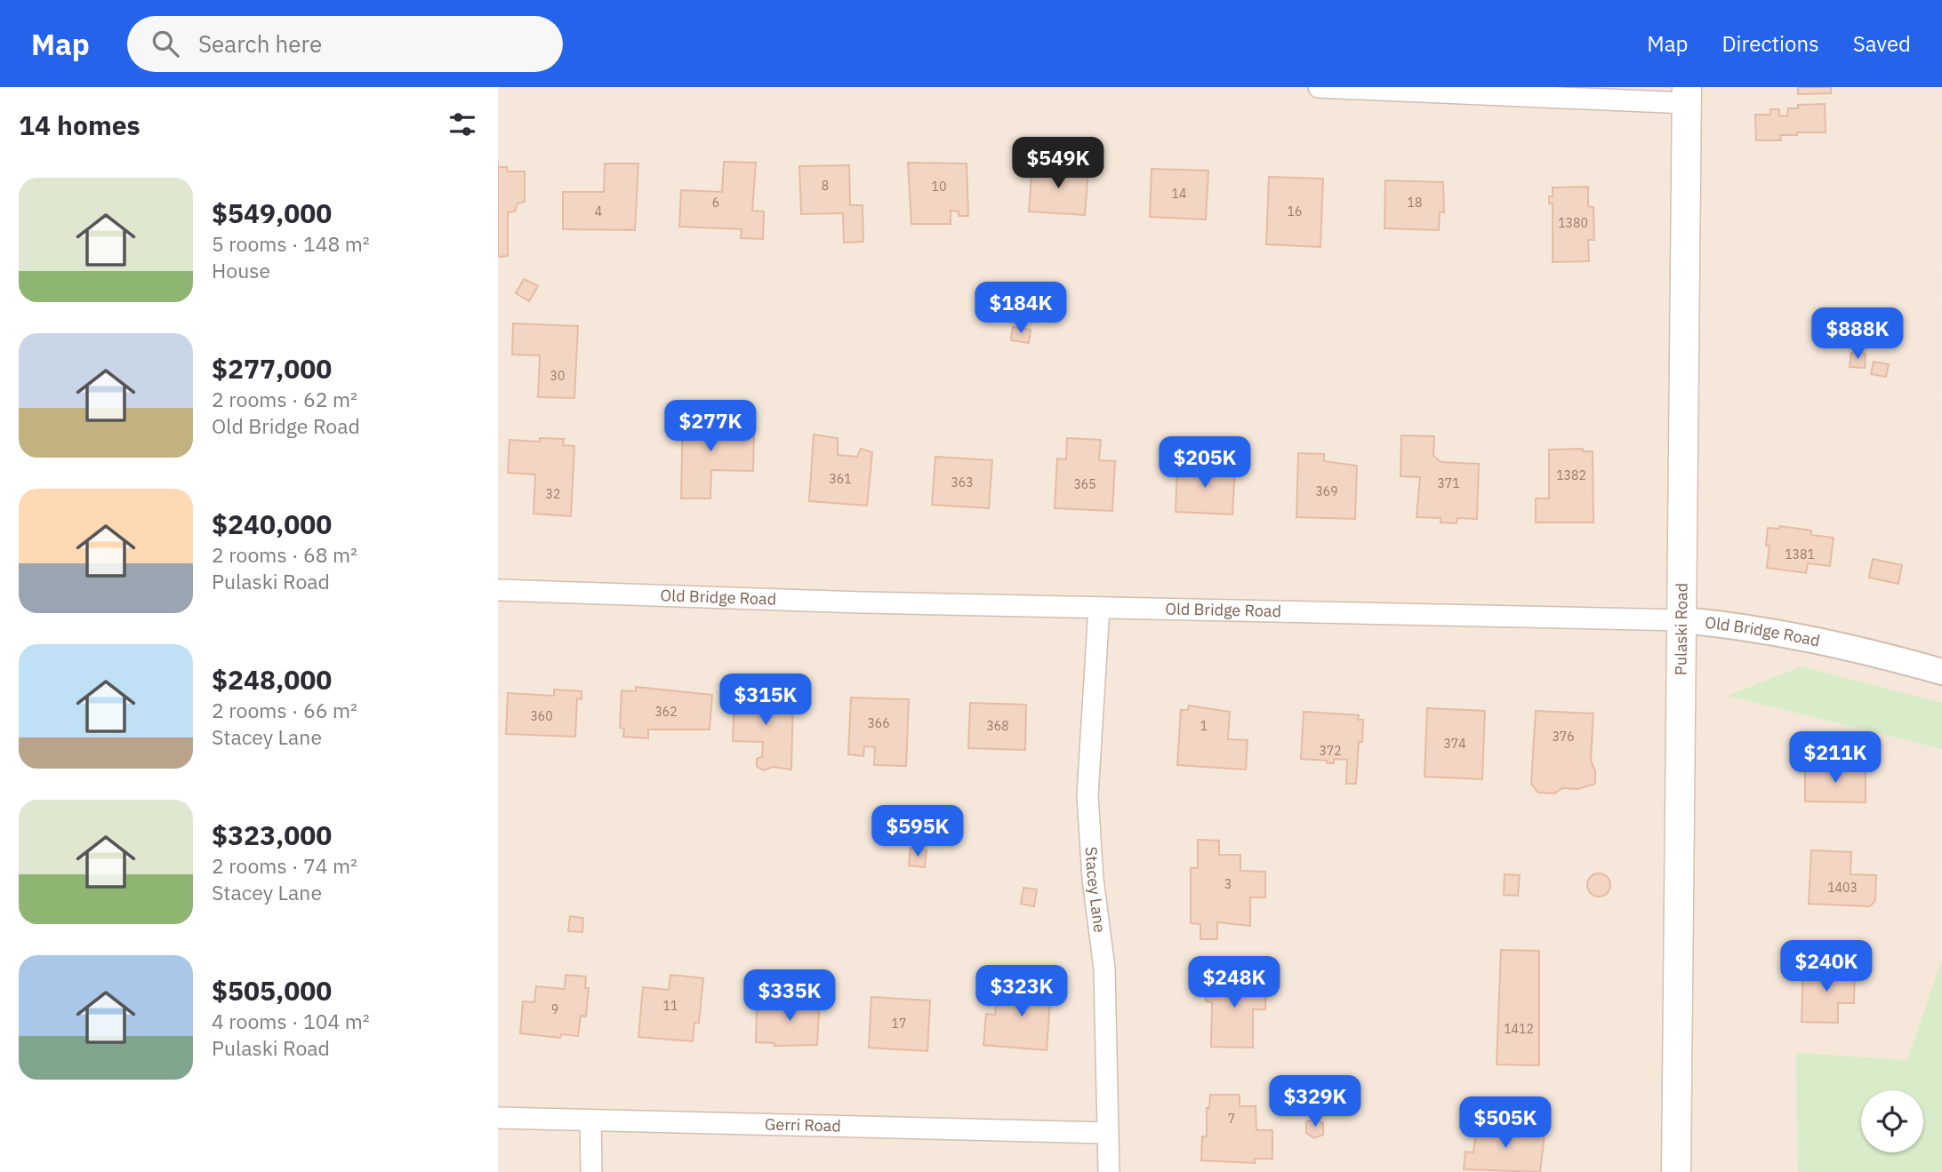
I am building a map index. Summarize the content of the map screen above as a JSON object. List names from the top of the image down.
{
  "streets": {
    "main road": ["Pulaski Road"],
    "street": ["Old Bridge Road", "Stacey Lane", "Gerri Road"]
  },
  "crossings": [
    ["Old Bridge Road", "Pulaski Road"],
    ["Old Bridge Road", "Stacey Lane"],
    ["Stacey Lane", "Gerri Road"]
  ],
  "house_numbers": [
    "8",
    "10",
    "14",
    "6",
    "18",
    "4",
    "16",
    "1380",
    "30",
    "1382",
    "361",
    "363",
    "371",
    "365",
    "369",
    "32",
    "1381",
    "362",
    "360",
    "366",
    "368",
    "1",
    "376",
    "374",
    "372",
    "3",
    "1403",
    "11",
    "9",
    "17",
    "1412",
    "7"
  ],
  "page": {
    "header": "Map",
    "search": "Search here",
    "nav": ["Map", "Directions", "Saved"],
    "heading": "14 homes",
    "price": [
      "$549K",
      "$184K",
      "$888K",
      "$277K",
      "$205K",
      "$315K",
      "$211K",
      "$595K",
      "$240K",
      "$248K",
      "$323K",
      "$335K",
      "$329K",
      "$505K"
    ],
    "list": [
      {
        "name": "$549,000",
        "note": "5 rooms · 148 m² · House"
      },
      {
        "name": "$277,000",
        "note": "2 rooms · 62 m² · Old Bridge Road"
      },
      {
        "name": "$240,000",
        "note": "2 rooms · 68 m² · Pulaski Road"
      },
      {
        "name": "$248,000",
        "note": "2 rooms · 66 m² · Stacey Lane"
      },
      {
        "name": "$323,000",
        "note": "2 rooms · 74 m² · Stacey Lane"
      },
      {
        "name": "$505,000",
        "note": "4 rooms · 104 m² · Pulaski Road"
      }
    ]
  }
}
